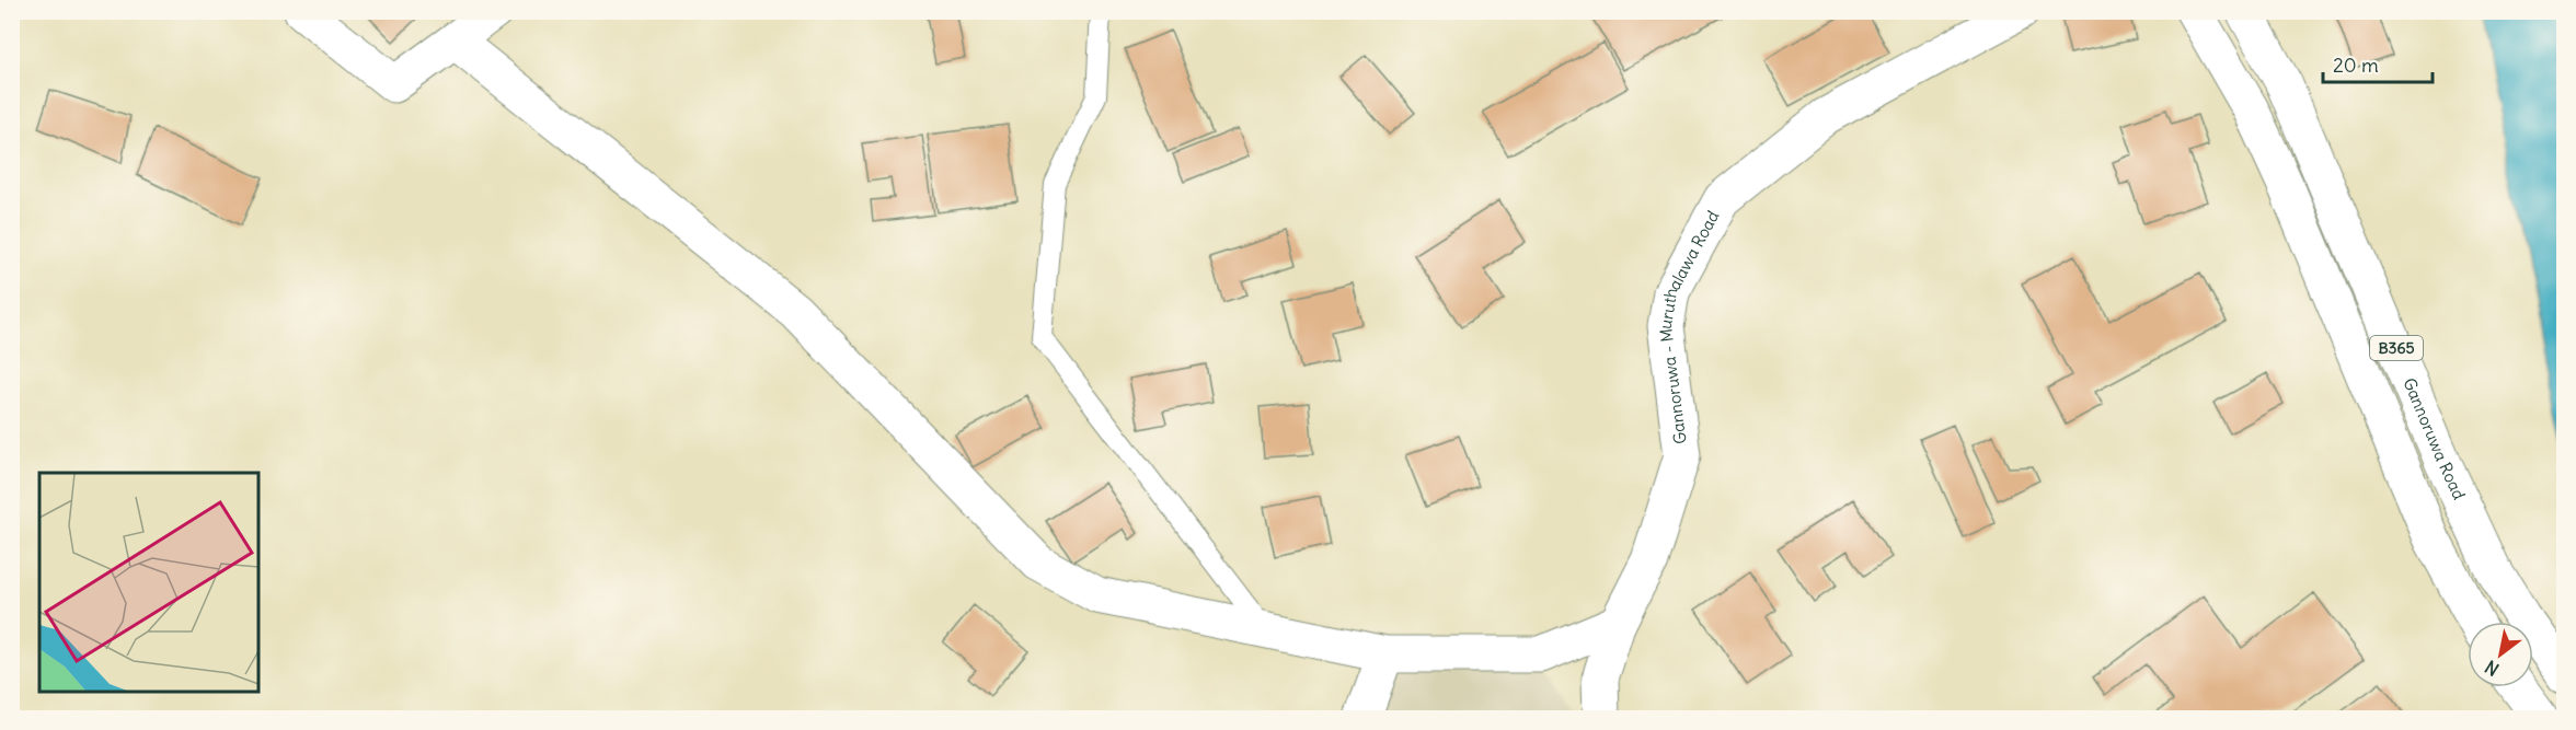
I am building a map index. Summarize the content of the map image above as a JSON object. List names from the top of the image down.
{
  "streets": {
    "street": ["Gannoruwa - Muruthalawa Road", "B365", "Gannoruwa Road"]
  },
  "scale_bar": "20 m",
  "north": "bottom left"
}
